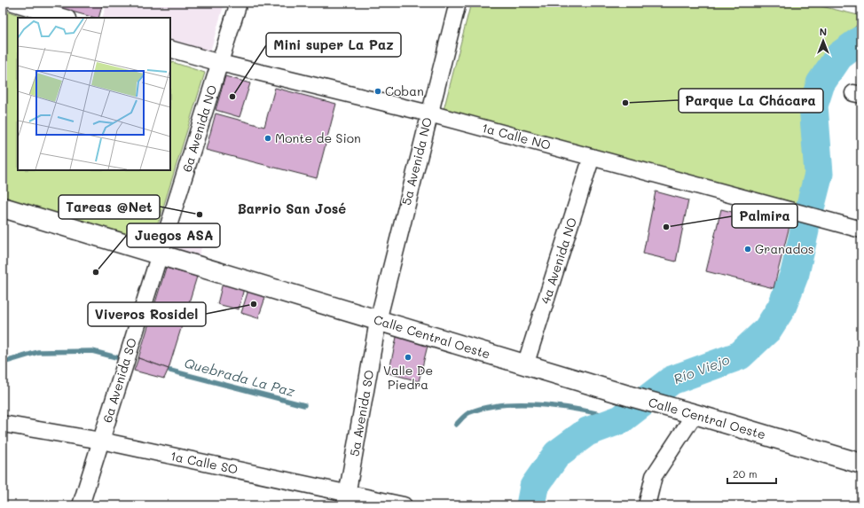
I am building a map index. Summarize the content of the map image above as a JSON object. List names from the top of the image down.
{
  "streets": {
    "street": [
      "6a Avenida NO",
      "1a Calle NO",
      "5a Avenida NO",
      "4a Avenida NO",
      "Calle Central Oeste",
      "6a Avenida SO",
      "5a Avenida SO",
      "1a Calle SO"
    ]
  },
  "crossings": [
    ["6a Avenida NO", "1a Calle NO"],
    ["6a Avenida NO", "Calle Central Oeste"],
    ["6a Avenida NO", "6a Avenida SO"],
    ["1a Calle NO", "5a Avenida NO"],
    ["1a Calle NO", "4a Avenida NO"],
    ["5a Avenida NO", "Calle Central Oeste"],
    ["5a Avenida NO", "5a Avenida SO"],
    ["4a Avenida NO", "Calle Central Oeste"],
    ["Calle Central Oeste", "6a Avenida SO"],
    ["Calle Central Oeste", "5a Avenida SO"],
    ["6a Avenida SO", "1a Calle SO"],
    ["5a Avenida SO", "1a Calle SO"]
  ],
  "districts": ["Barrio San José"],
  "water": ["Río Viejo", "Quebrada La Paz"],
  "places": [
    "Coban",
    "Mini super La Paz",
    "Parque La Chácara",
    "Monte de Sion",
    "Tareas @Net",
    "Palmira",
    "Granados",
    "Juegos ASA",
    "Viveros Rosidel",
    "Valle De Piedra"
  ],
  "scale_bar": "20 m",
  "north": "top"
}
